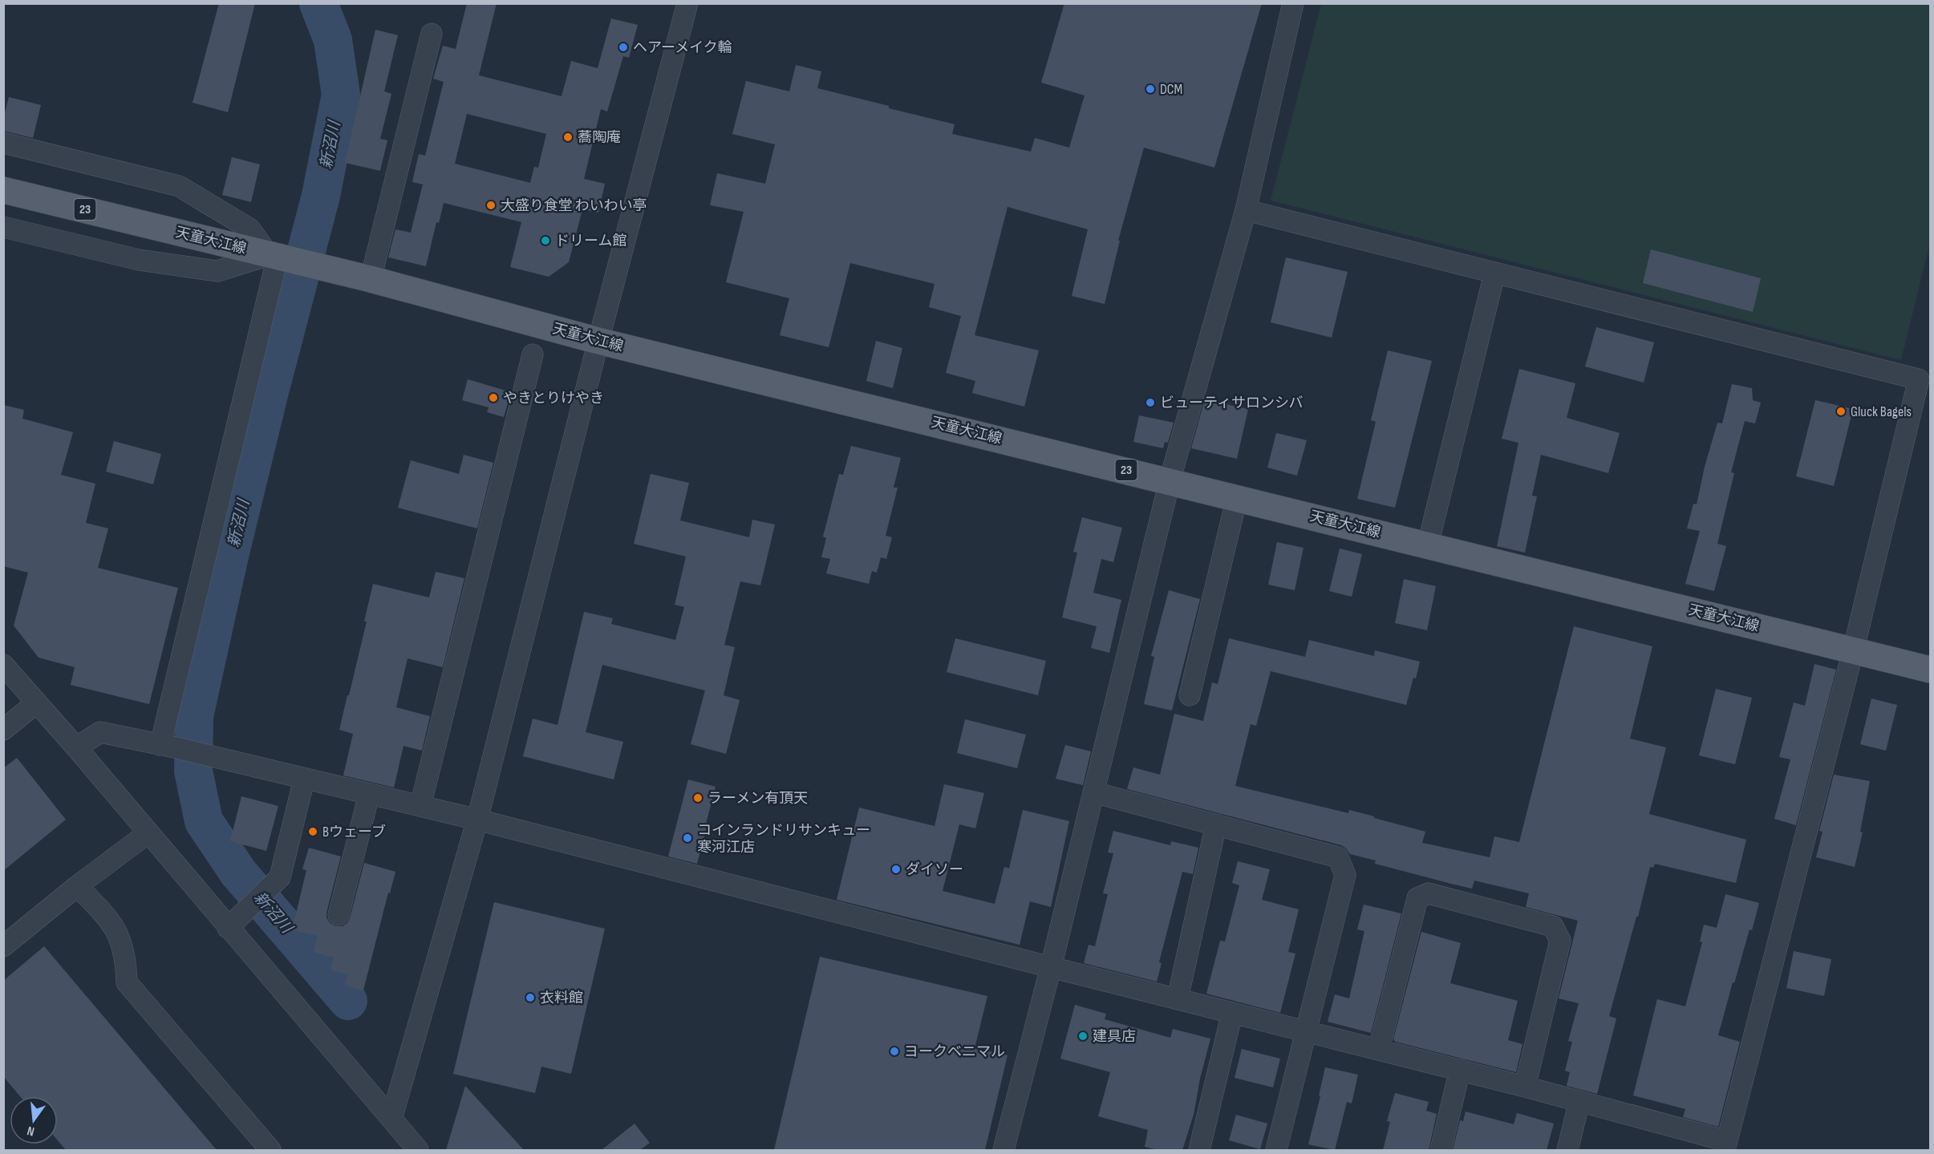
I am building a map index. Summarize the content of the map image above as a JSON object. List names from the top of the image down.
{
  "streets": {
    "main road": ["23", "天童大江線"]
  },
  "water": ["新沼川"],
  "places": [
    "ヘアーメイク輪",
    "DCM",
    "蕎陶庵",
    "大盛り食堂 わいわい亭",
    "ドリーム館",
    "やきとりけやき",
    "ビューティサロンシバ",
    "Gluck Bagels",
    "ラーメン有頂天",
    "Bウェーブ",
    "コインランドリサンキュー 寒河江店",
    "ダイソー",
    "衣料館",
    "建具店",
    "ヨークベニマル"
  ],
  "north": "bottom"
}
